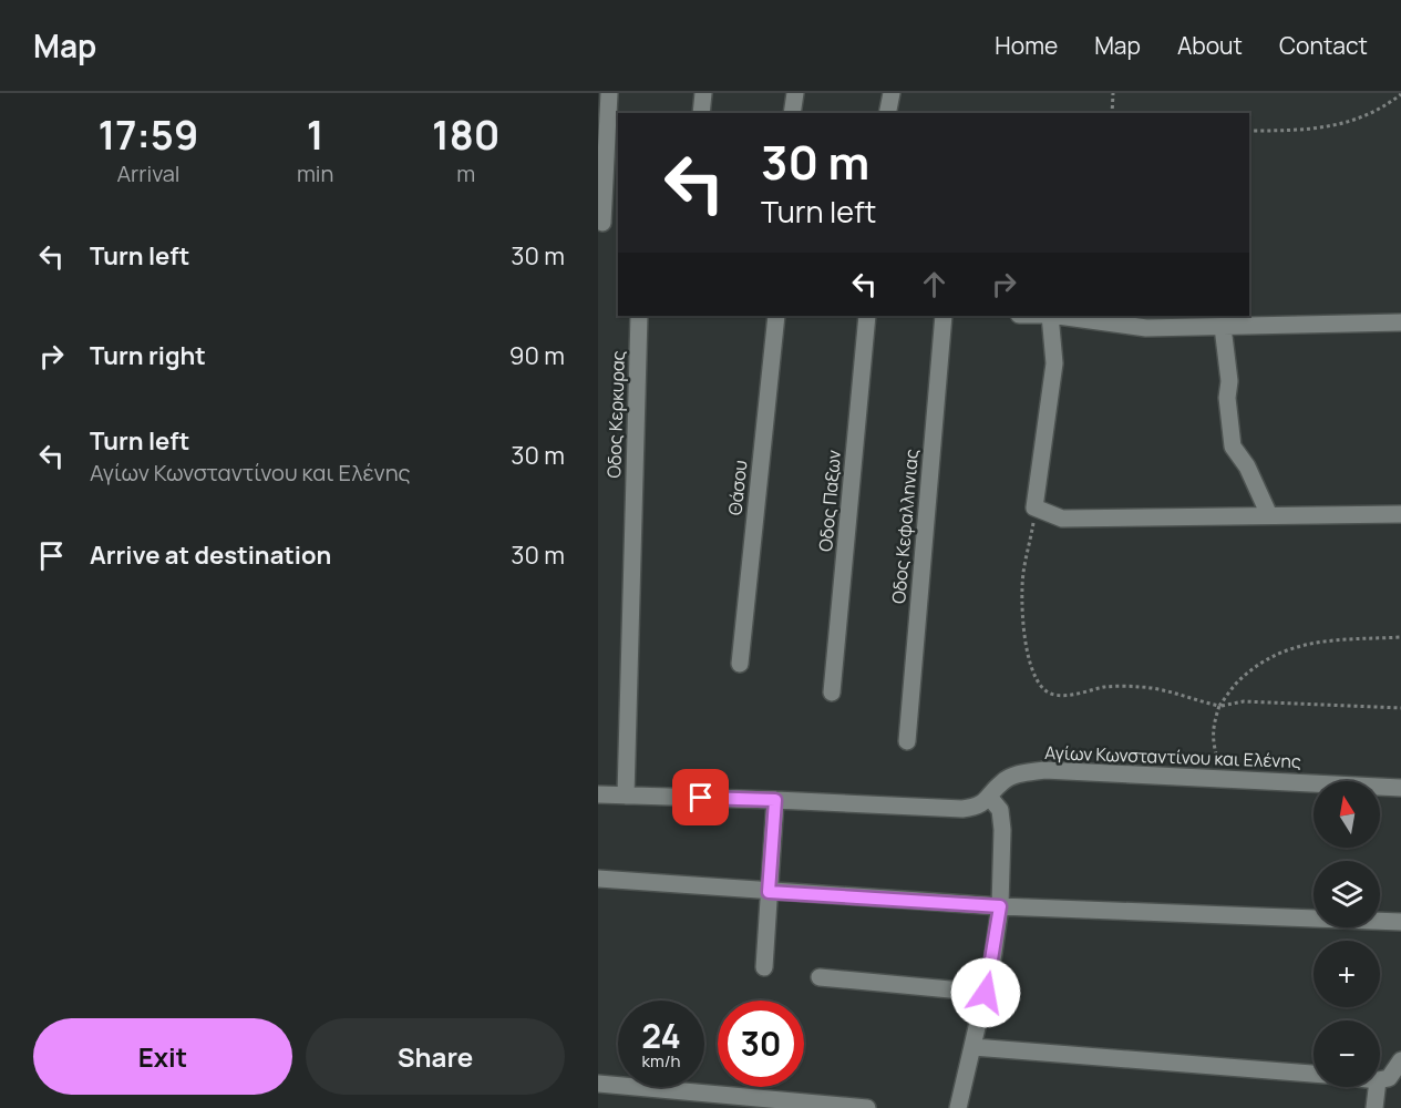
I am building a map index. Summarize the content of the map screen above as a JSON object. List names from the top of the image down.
{
  "streets": {
    "street": [
      "Οδος Κερκυρας",
      "Θάσου",
      "Οδος Παξων",
      "Οδος Κεφαλληνιας",
      "Αγίων Κωνσταντίνου και Ελένης"
    ]
  },
  "crossings": [
    ["Οδος Κερκυρας", "Αγίων Κωνσταντίνου και Ελένης"]
  ],
  "north": "top",
  "page": {
    "header": "Map",
    "nav": [
      "Home",
      "Map",
      "About",
      "Contact"
    ],
    "eta": [
      "17:59",
      "Arrival",
      "1",
      "min",
      "180",
      "m"
    ],
    "turn": ["30 m", "Turn left"],
    "list": [
      {
        "name": "Turn left",
        "value": "30 m"
      },
      {
        "name": "Turn right",
        "value": "90 m"
      },
      {
        "name": "Turn left",
        "note": "Αγίων Κωνσταντίνου και Ελένης",
        "value": "30 m"
      },
      {
        "name": "Arrive at destination",
        "value": "30 m"
      }
    ],
    "map_buttons": ["+", "−"],
    "speed": "24 km/h",
    "limit": "30",
    "buttons": ["Exit", "Share"]
  }
}
